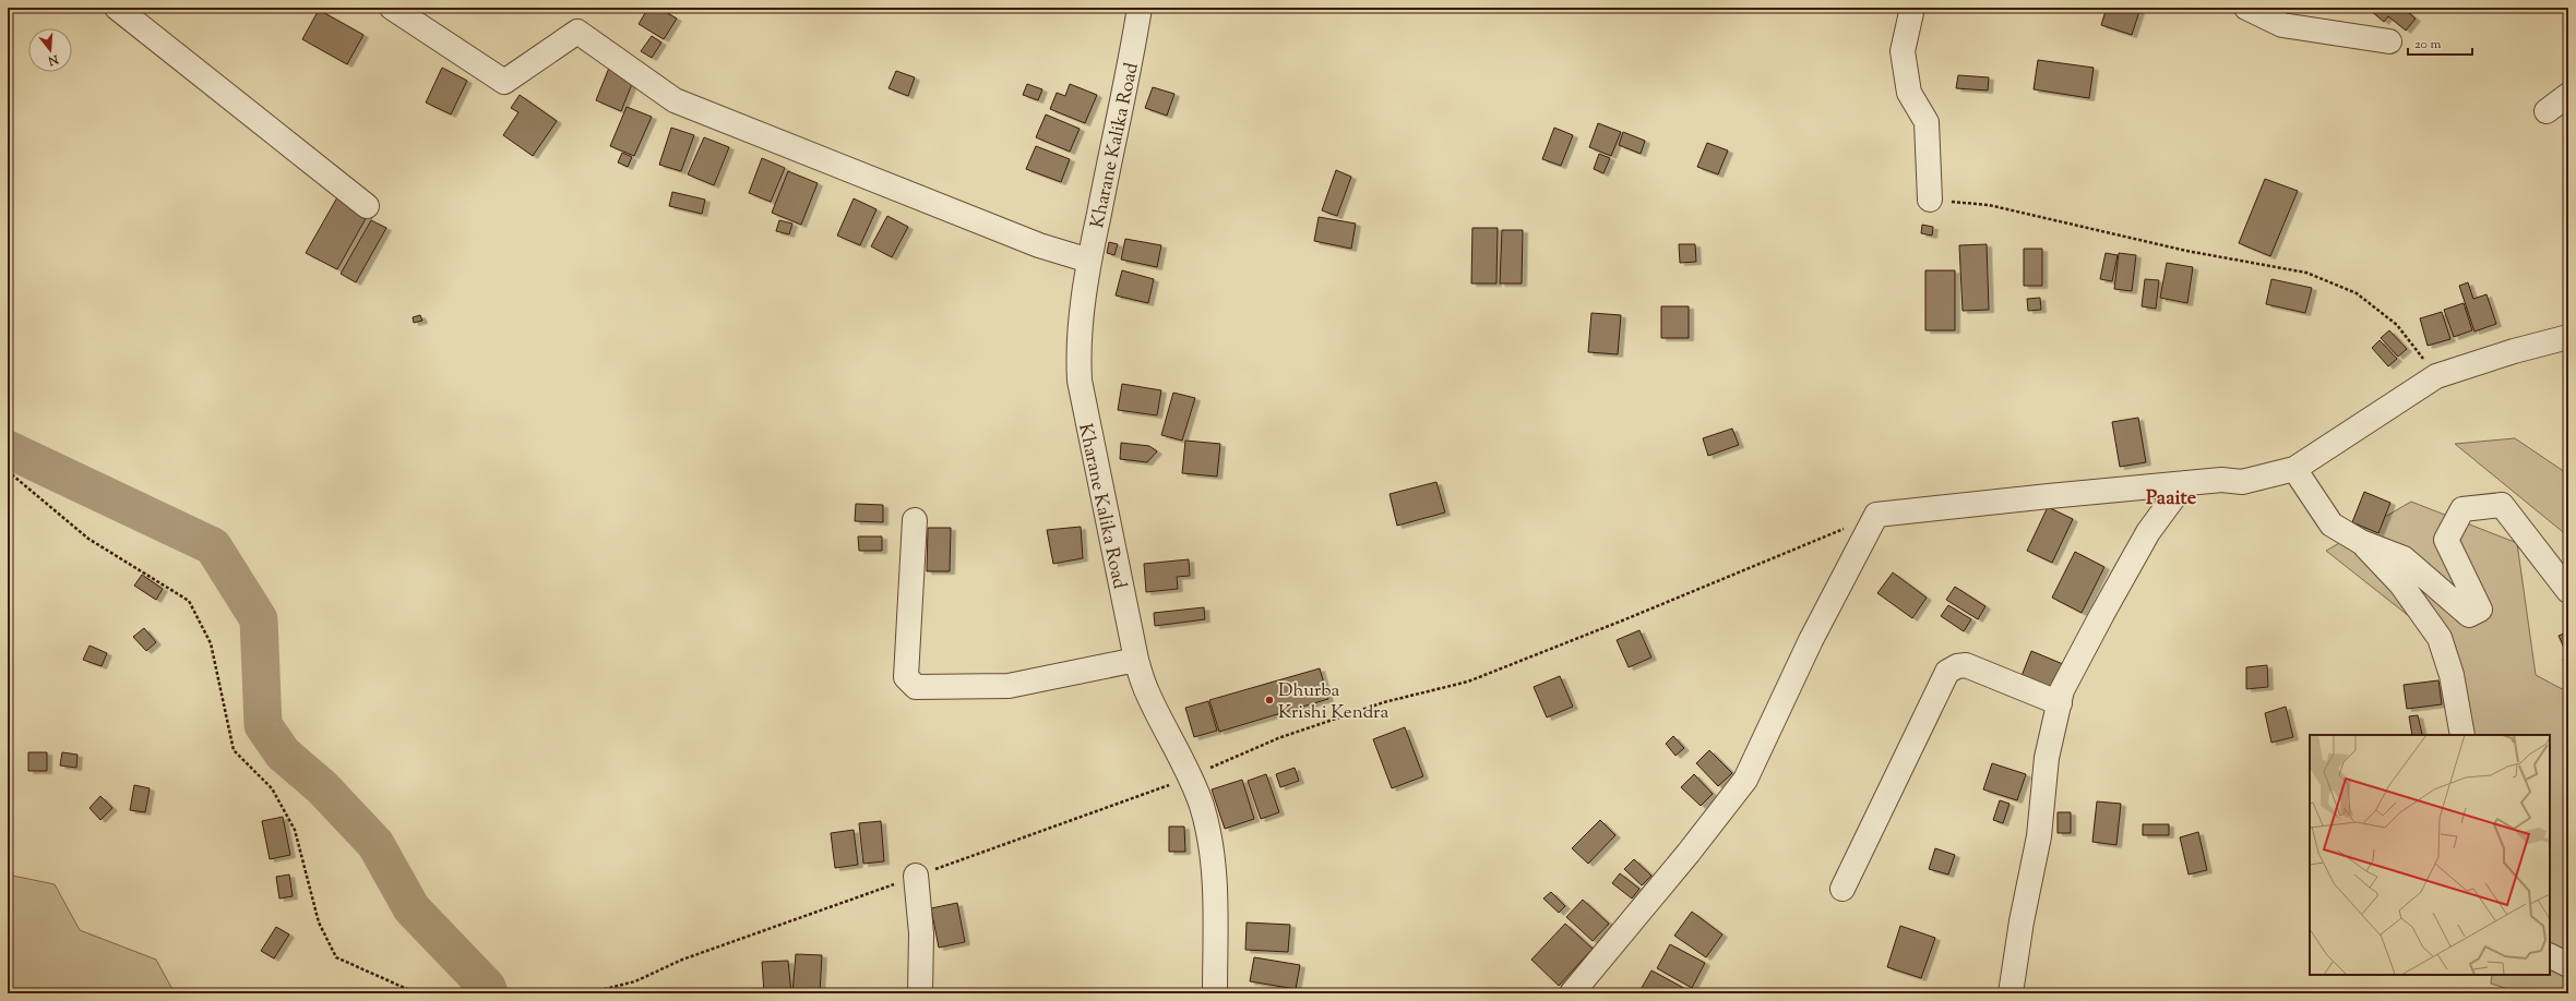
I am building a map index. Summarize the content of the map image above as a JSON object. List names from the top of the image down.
{
  "streets": {
    "street": ["Kharane Kalika Road"]
  },
  "districts": ["Paaite"],
  "places": ["Dhurba Krishi Kendra"],
  "scale_bar": "20 m",
  "north": "bottom"
}
